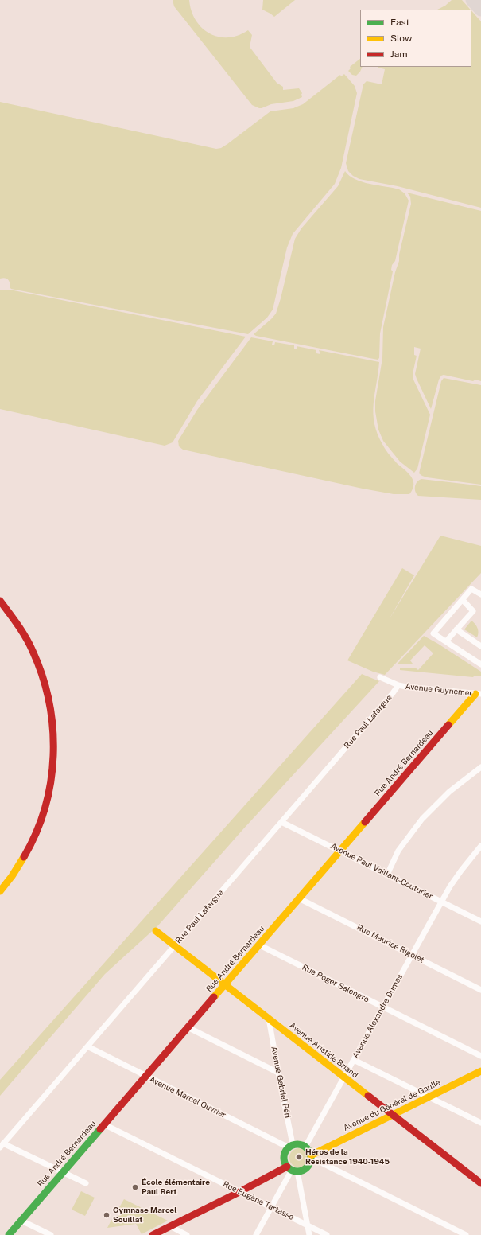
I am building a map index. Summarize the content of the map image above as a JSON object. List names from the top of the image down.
{
  "streets": {
    "street": [
      "Avenue Guynemer",
      "Rue Paul Lafargue",
      "Rue André Bernardeau",
      "Avenue Paul Vaillant-Couturier",
      "Rue Maurice Rigolet",
      "Rue Roger Salengro",
      "Avenue Alexandre Dumas",
      "Avenue Aristide Briand",
      "Avenue Gabriel Péri",
      "Avenue Marcel Ouvrier",
      "Avenue du Général de Gaulle",
      "Rue Eugène Tartasse"
    ]
  },
  "crossings": [
    ["Avenue Guynemer", "Rue Paul Lafargue"],
    ["Avenue Guynemer", "Rue André Bernardeau"],
    ["Rue Paul Lafargue", "Avenue Paul Vaillant-Couturier"],
    ["Rue Paul Lafargue", "Avenue Aristide Briand"],
    ["Rue Paul Lafargue", "Avenue Marcel Ouvrier"],
    ["Rue André Bernardeau", "Avenue Paul Vaillant-Couturier"],
    ["Rue André Bernardeau", "Rue Maurice Rigolet"],
    ["Rue André Bernardeau", "Rue Roger Salengro"],
    ["Rue André Bernardeau", "Avenue Aristide Briand"],
    ["Rue André Bernardeau", "Avenue Marcel Ouvrier"],
    ["Rue André Bernardeau", "Rue Eugène Tartasse"],
    ["Avenue Paul Vaillant-Couturier", "Avenue Alexandre Dumas"],
    ["Rue Maurice Rigolet", "Avenue Alexandre Dumas"],
    ["Rue Roger Salengro", "Avenue Alexandre Dumas"],
    ["Avenue Alexandre Dumas", "Avenue Aristide Briand"],
    ["Avenue Alexandre Dumas", "Avenue Gabriel Péri"],
    ["Avenue Alexandre Dumas", "Avenue Marcel Ouvrier"],
    ["Avenue Alexandre Dumas", "Avenue du Général de Gaulle"],
    ["Avenue Aristide Briand", "Avenue Gabriel Péri"],
    ["Avenue Aristide Briand", "Avenue du Général de Gaulle"],
    ["Avenue Gabriel Péri", "Avenue Marcel Ouvrier"],
    ["Avenue Gabriel Péri", "Avenue du Général de Gaulle"],
    ["Avenue Marcel Ouvrier", "Avenue du Général de Gaulle"]
  ],
  "places": ["Héros de la Resistance 1940-1945", "École élémentaire Paul Bert", "Gymnase Marcel Souillat"],
  "legend": ["Fast", "Slow", "Jam"]
}
